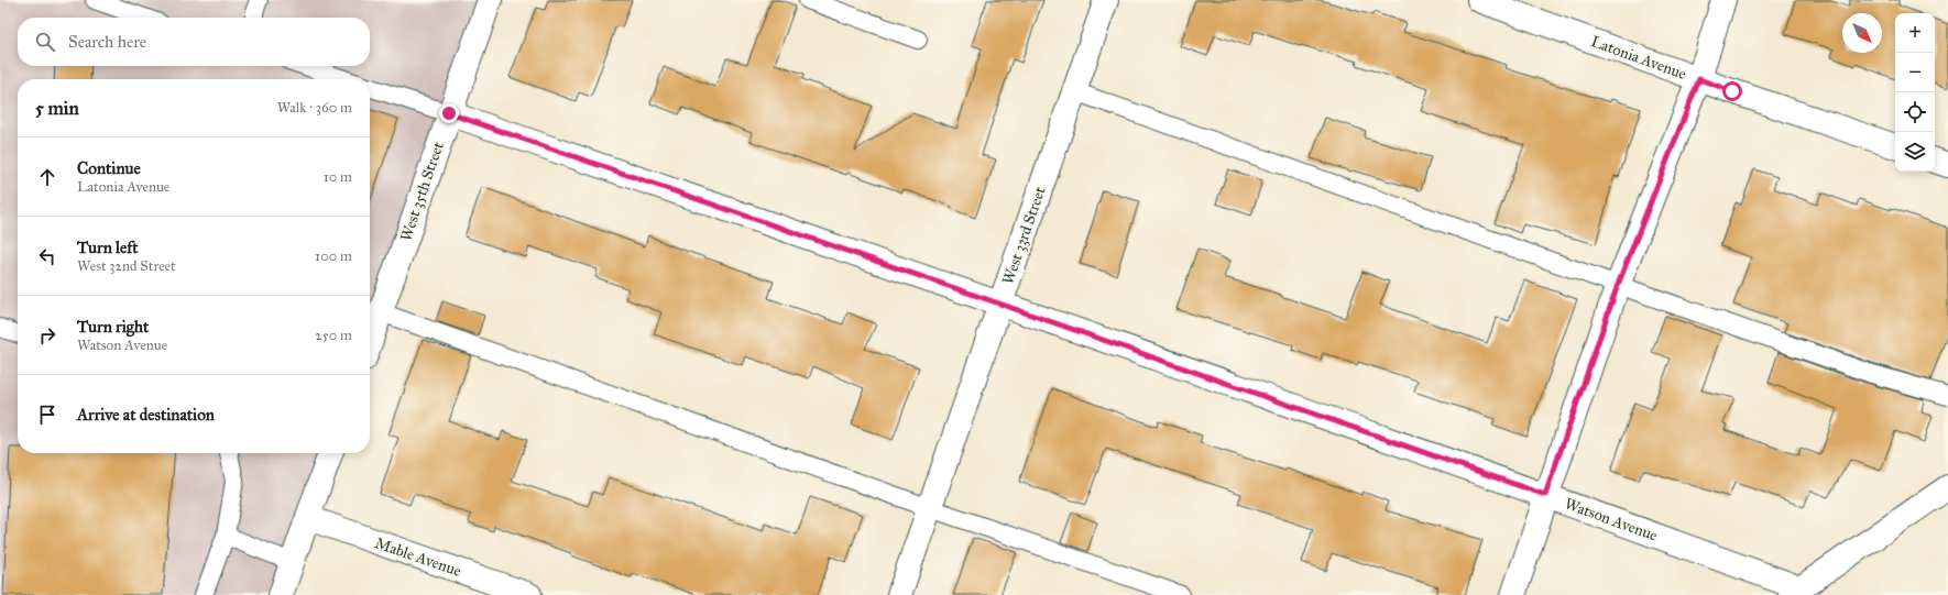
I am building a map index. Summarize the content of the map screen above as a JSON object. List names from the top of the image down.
{
  "streets": {
    "street": [
      "Latonia Avenue",
      "West 35th Street",
      "West 33rd Street",
      "Watson Avenue",
      "Mable Avenue"
    ]
  },
  "crossings": [
    ["West 35th Street", "Watson Avenue"],
    ["West 33rd Street", "Watson Avenue"]
  ],
  "north": "bottom right",
  "page": {
    "map_buttons": ["+", "−"],
    "search": "Search here",
    "heading": ["5 min", "Walk · 360 m"],
    "list": [
      ["Continue", "Latonia Avenue", "10 m"],
      ["Turn left", "West 32nd Street", "100 m"],
      ["Turn right", "Watson Avenue", "250 m"],
      "Arrive at destination"
    ]
  }
}
